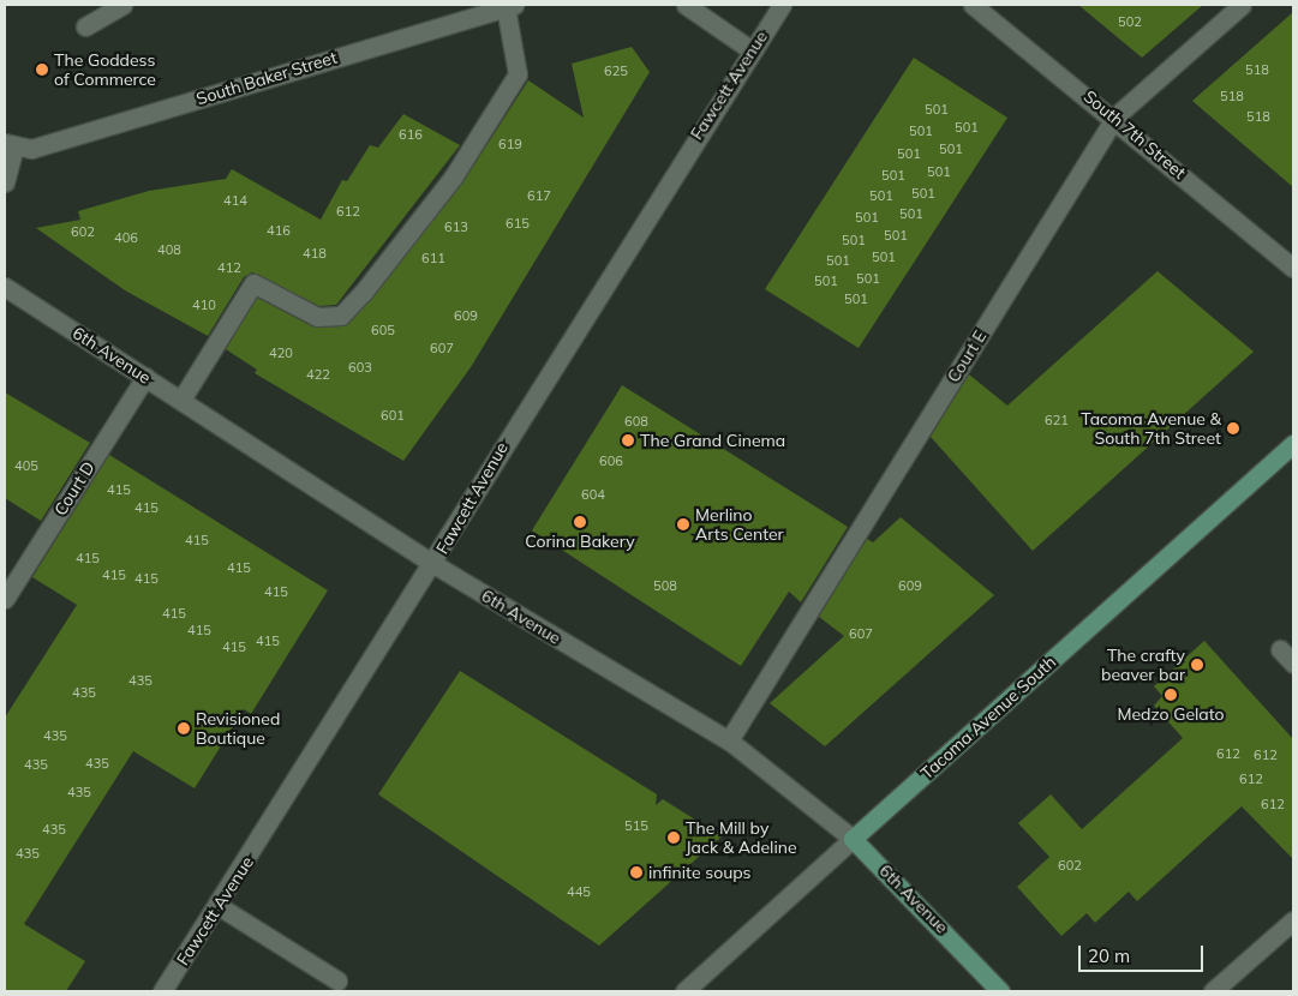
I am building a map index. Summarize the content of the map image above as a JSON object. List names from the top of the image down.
{
  "streets": {
    "main road": ["6th Avenue", "Tacoma Avenue South"],
    "street": [
      "South Baker Street",
      "Fawcett Avenue",
      "South 7th Street",
      "Court E",
      "Court D"
    ]
  },
  "crossings": [
    ["Fawcett Avenue", "6th Avenue"],
    ["South 7th Street", "Court E"],
    ["6th Avenue", "Court E"],
    ["6th Avenue", "Court D"],
    ["6th Avenue", "Tacoma Avenue South"]
  ],
  "places": [
    "The Goddess of Commerce",
    "Tacoma Avenue & South 7th Street",
    "The Grand Cinema",
    "Corina Bakery",
    "Merlino Arts Center",
    "The crafty beaver bar",
    "Medzo Gelato",
    "Revisioned Boutique",
    "The Mill by Jack & Adeline",
    "infinite soups"
  ],
  "house_numbers": [
    "502",
    "518",
    "625",
    "518",
    "501",
    "518",
    "501",
    "501",
    "616",
    "619",
    "501",
    "501",
    "501",
    "501",
    "501",
    "617",
    "501",
    "414",
    "612",
    "501",
    "501",
    "615",
    "613",
    "416",
    "602",
    "501",
    "406",
    "501",
    "408",
    "418",
    "501",
    "611",
    "501",
    "412",
    "501",
    "501",
    "501",
    "410",
    "609",
    "605",
    "607",
    "420",
    "603",
    "422",
    "601",
    "621",
    "608",
    "606",
    "405",
    "415",
    "604",
    "415",
    "415",
    "415",
    "415",
    "415",
    "415",
    "508",
    "609",
    "415",
    "415",
    "415",
    "607",
    "415",
    "415",
    "435",
    "435",
    "435",
    "612",
    "612",
    "435",
    "435",
    "612",
    "435",
    "612",
    "515",
    "435",
    "435",
    "602",
    "445"
  ],
  "scale_bar": "20 m"
}
